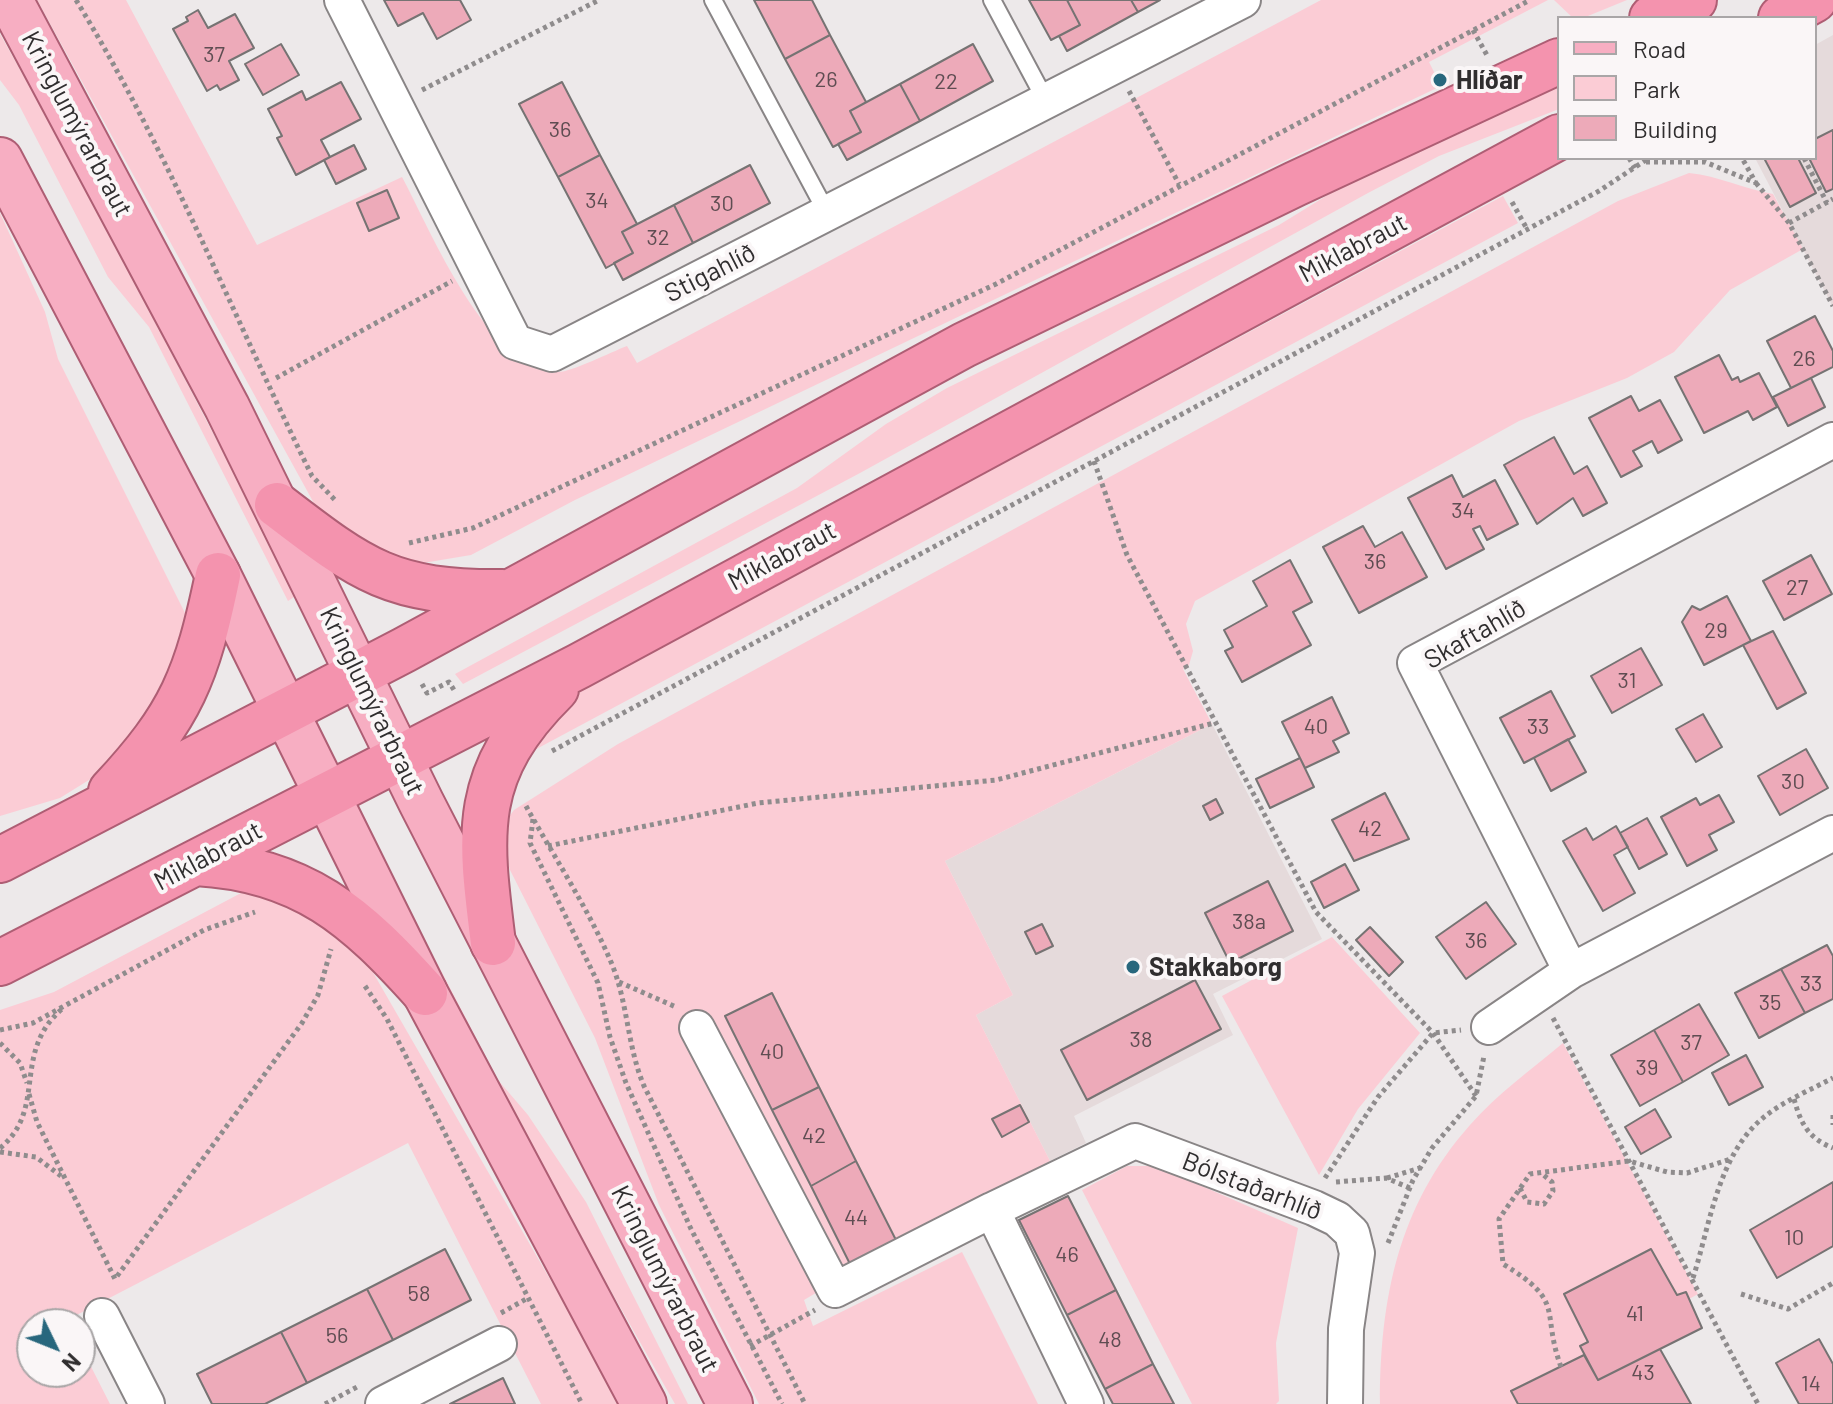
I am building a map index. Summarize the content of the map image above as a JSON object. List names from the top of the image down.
{
  "streets": {
    "highway": ["Miklabraut"],
    "main road": ["Kringlumýrarbraut"],
    "street": ["Stigahlíð", "Skaftahlíð", "Bólstaðarhlíð"]
  },
  "crossings": [
    ["Kringlumýrarbraut", "Miklabraut"]
  ],
  "places": ["Hlíðar", "Stakkaborg"],
  "house_numbers": [
    "37",
    "26",
    "22",
    "36",
    "34",
    "30",
    "32",
    "26",
    "34",
    "36",
    "27",
    "29",
    "31",
    "40",
    "33",
    "30",
    "42",
    "38a",
    "36",
    "33",
    "35",
    "38",
    "37",
    "40",
    "39",
    "42",
    "44",
    "10",
    "46",
    "58",
    "41",
    "56",
    "48",
    "43",
    "14"
  ],
  "legend": ["Road", "Park", "Building"],
  "north": "bottom right"
}
